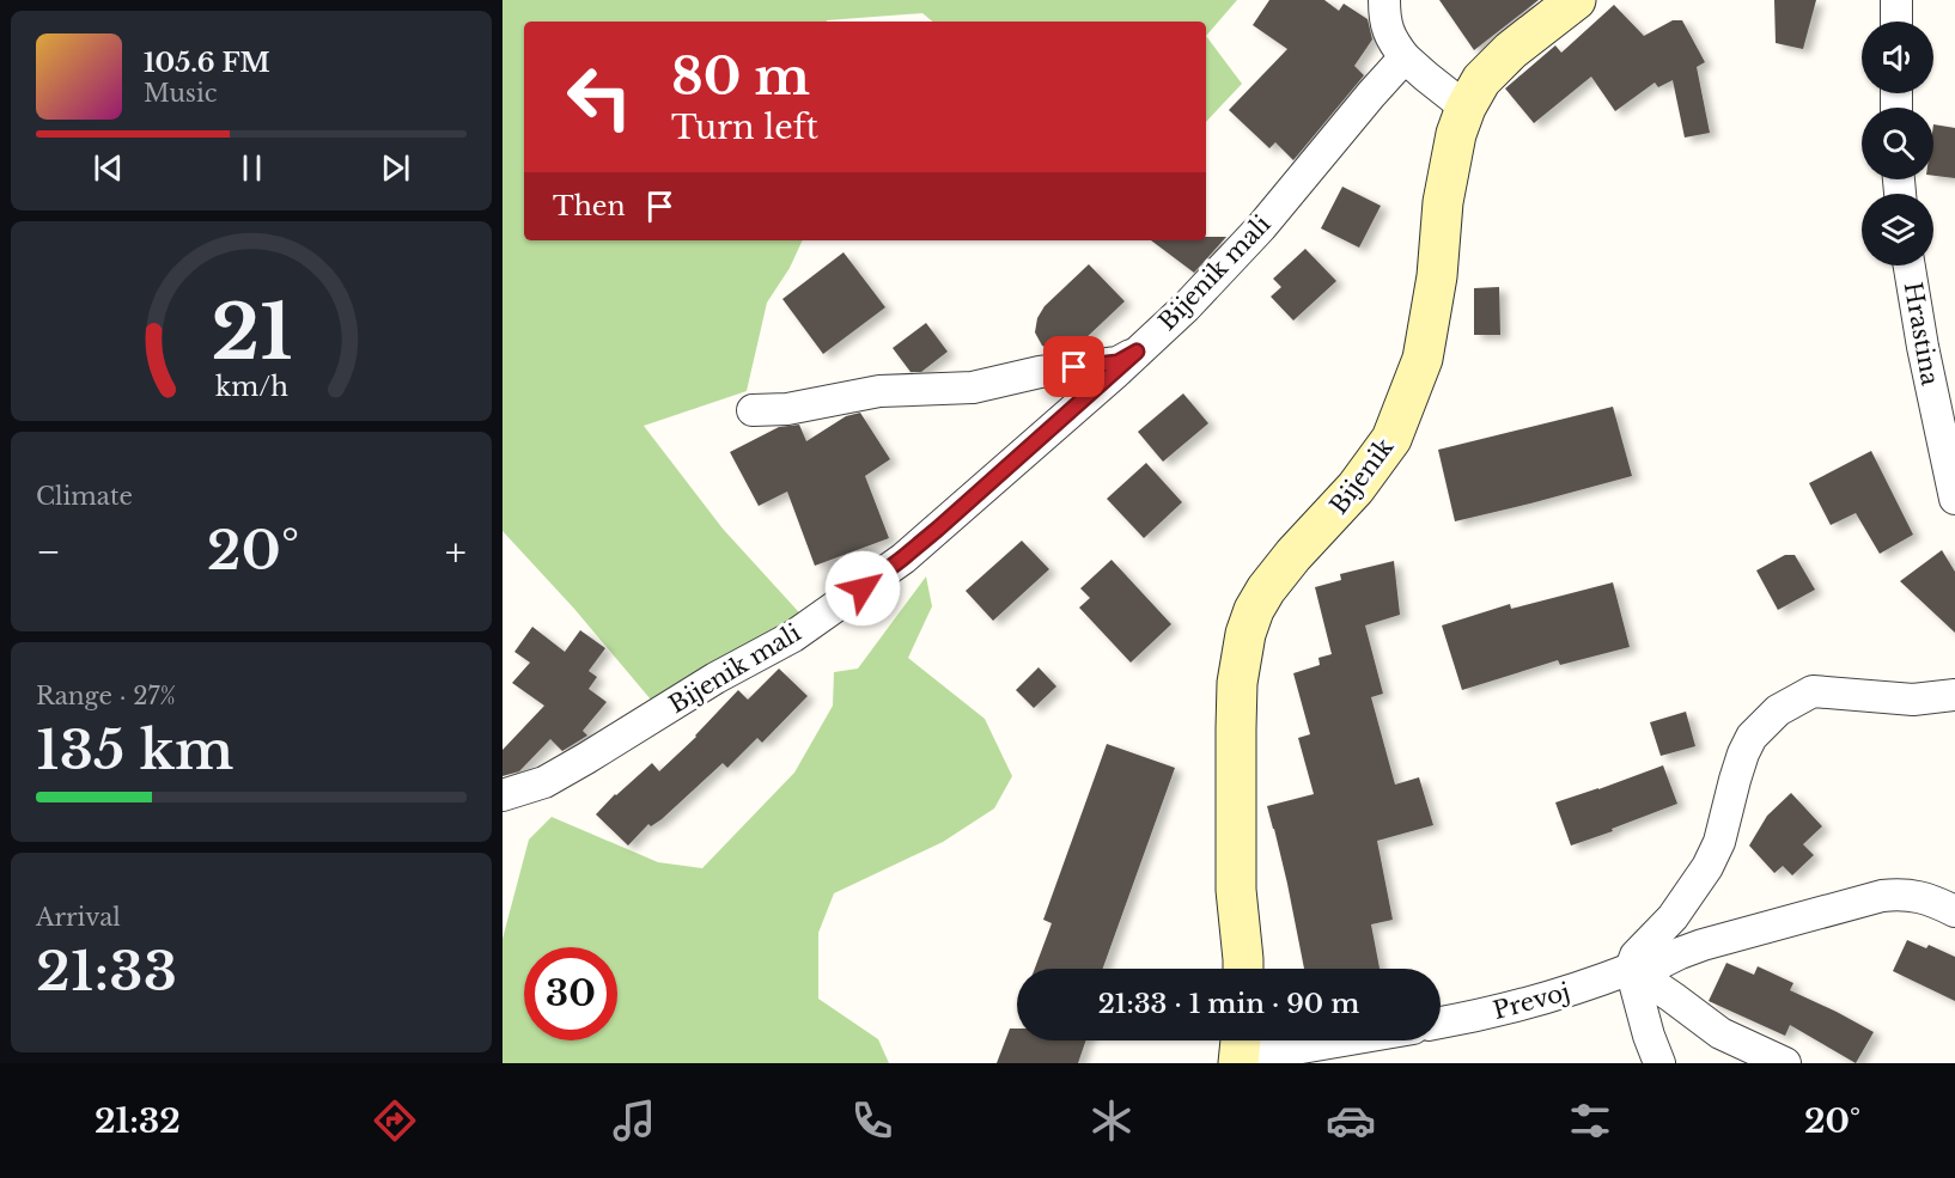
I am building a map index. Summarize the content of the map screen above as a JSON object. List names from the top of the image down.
{
  "streets": {
    "main road": ["Bijenik"],
    "street": ["Bijenik mali", "Hrastina", "Prevoj"]
  },
  "page": {
    "turn": ["80 m", "Turn left"],
    "song": ["105.6 FM", "Music"],
    "then": "Then",
    "tile": [
      "Climate",
      ["Range · 27%", "135 km"],
      ["Arrival", "21:33"]
    ],
    "heat": ["−", "20°", "+"],
    "limit": "30",
    "trip": "21:33 · 1 min · 90 m",
    "tabs": ["21:32", "20°"],
    "gauge": ["21", "km/h"]
  }
}
